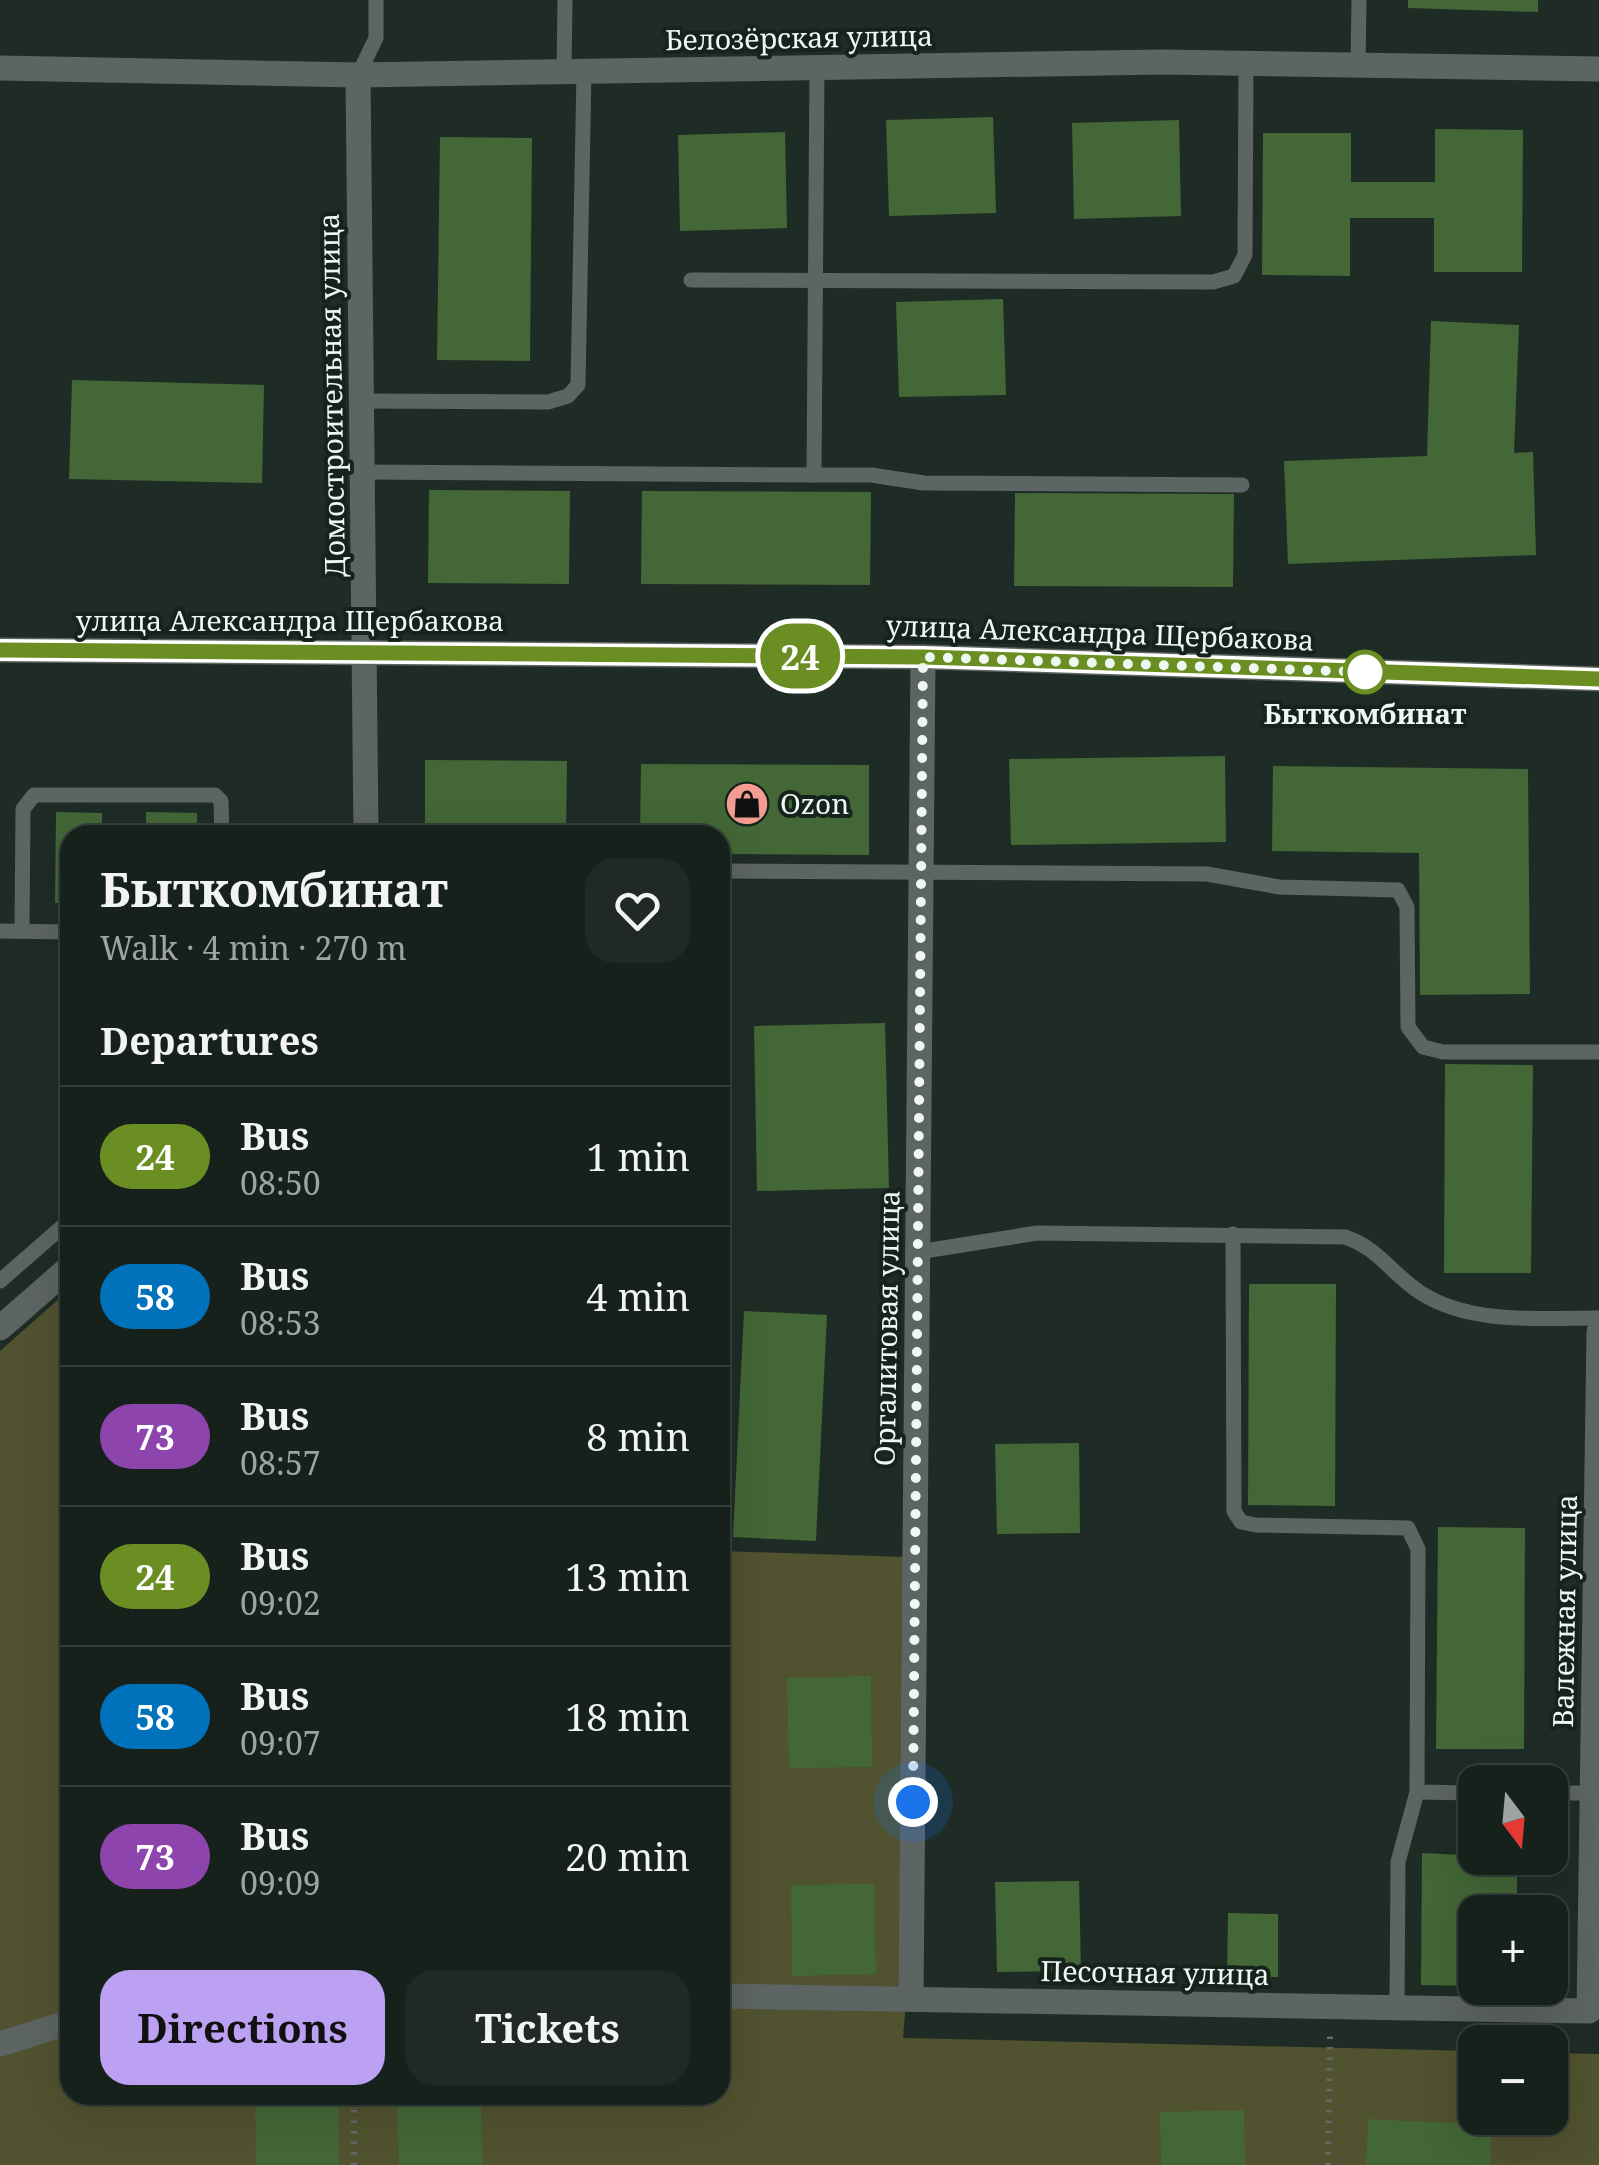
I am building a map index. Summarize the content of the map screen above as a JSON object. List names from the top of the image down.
{
  "streets": {
    "street": [
      "Белозёрская улица",
      "Домостроительная улица",
      "улица Александра Щербакова",
      "Оргалитовая улица",
      "Валежная улица",
      "Песочная улица"
    ]
  },
  "crossings": [
    ["Белозёрская улица", "Домостроительная улица"],
    ["Домостроительная улица", "улица Александра Щербакова"],
    ["улица Александра Щербакова", "Оргалитовая улица"],
    ["Оргалитовая улица", "Песочная улица"],
    ["Валежная улица", "Песочная улица"]
  ],
  "places": {
    "other": ["Быткомбинат"],
    "shop": ["Ozon"]
  },
  "lines": ["bus line 24"],
  "north": "bottom",
  "page": {
    "on_map": "24",
    "heading": [
      ["Быткомбинат", "Walk · 4 min · 270 m"],
      "Departures"
    ],
    "list": [
      {
        "mark": "24",
        "name": "Bus",
        "note": "08:50",
        "value": "1 min"
      },
      {
        "mark": "58",
        "name": "Bus",
        "note": "08:53",
        "value": "4 min"
      },
      {
        "mark": "73",
        "name": "Bus",
        "note": "08:57",
        "value": "8 min"
      },
      {
        "mark": "24",
        "name": "Bus",
        "note": "09:02",
        "value": "13 min"
      },
      {
        "mark": "58",
        "name": "Bus",
        "note": "09:07",
        "value": "18 min"
      },
      {
        "mark": "73",
        "name": "Bus",
        "note": "09:09",
        "value": "20 min"
      }
    ],
    "map_buttons": ["+", "−"],
    "buttons": ["Directions", "Tickets"]
  }
}
